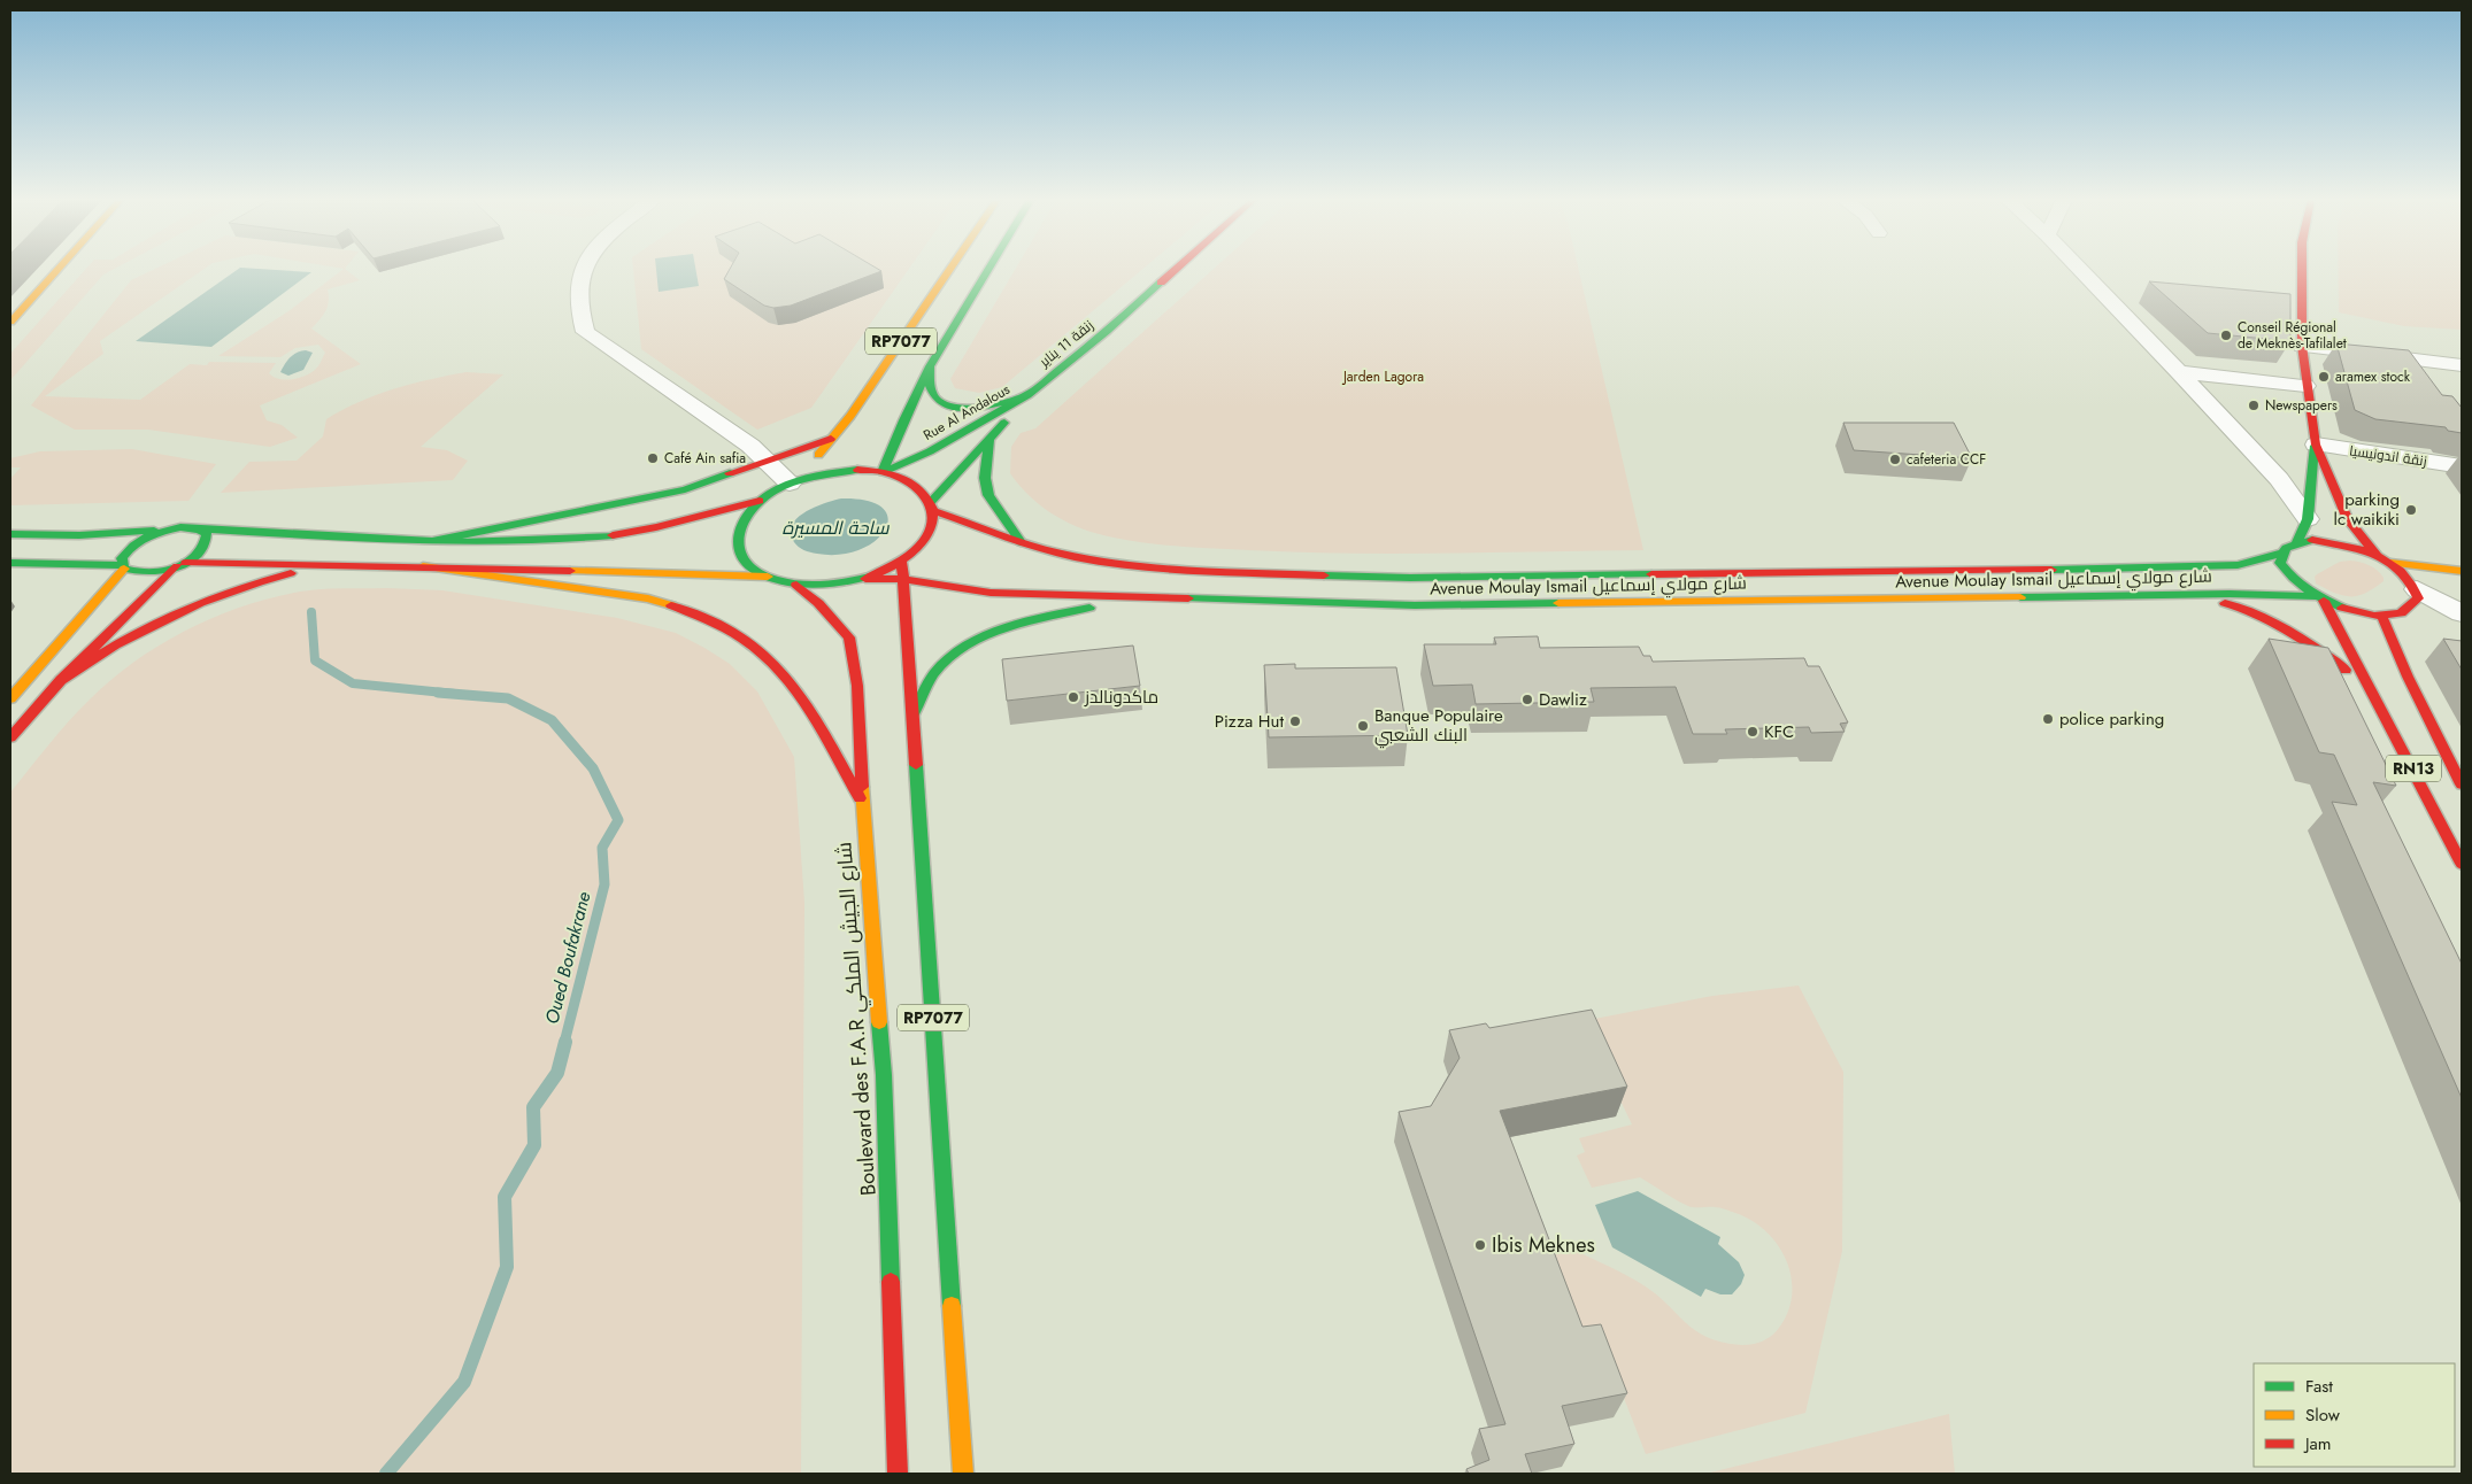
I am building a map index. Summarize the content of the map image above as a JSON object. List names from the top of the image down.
{
  "streets": {
    "main road": [
      "RP7077",
      "زنقة 11 يناير",
      "Rue Al Andalous",
      "Avenue Moulay Ismail شارع مولاي إسماعيل",
      "RN13",
      "Boulevard des F.A.R شارع الجيش الملكي"
    ],
    "street": ["زنقة اندونيسيا"]
  },
  "crossings": [
    ["RP7077", "Rue Al Andalous"],
    ["RP7077", "Avenue Moulay Ismail شارع مولاي إسماعيل"],
    ["RP7077", "Boulevard des F.A.R شارع الجيش الملكي"],
    ["زنقة 11 يناير", "Rue Al Andalous"],
    ["Rue Al Andalous", "Avenue Moulay Ismail شارع مولاي إسماعيل"],
    ["Rue Al Andalous", "Boulevard des F.A.R شارع الجيش الملكي"],
    ["Avenue Moulay Ismail شارع مولاي إسماعيل", "RN13"],
    ["Avenue Moulay Ismail شارع مولاي إسماعيل", "Boulevard des F.A.R شارع الجيش الملكي"]
  ],
  "water": ["ساحة المسيرة", "Oued Boufakrane"],
  "parks": ["Jarden Lagora"],
  "places": [
    "Conseil Régional de Meknès-Tafilalet",
    "aramex stock",
    "Newspapers",
    "Café Ain safia",
    "cafeteria CCF",
    "parking lc waikiki",
    "ماكدونالدز",
    "Dawliz",
    "police parking",
    "Pizza Hut",
    "Banque Populaire البنك الشعبي",
    "KFC",
    "Ibis Meknes"
  ],
  "legend": ["Fast", "Slow", "Jam"]
}
